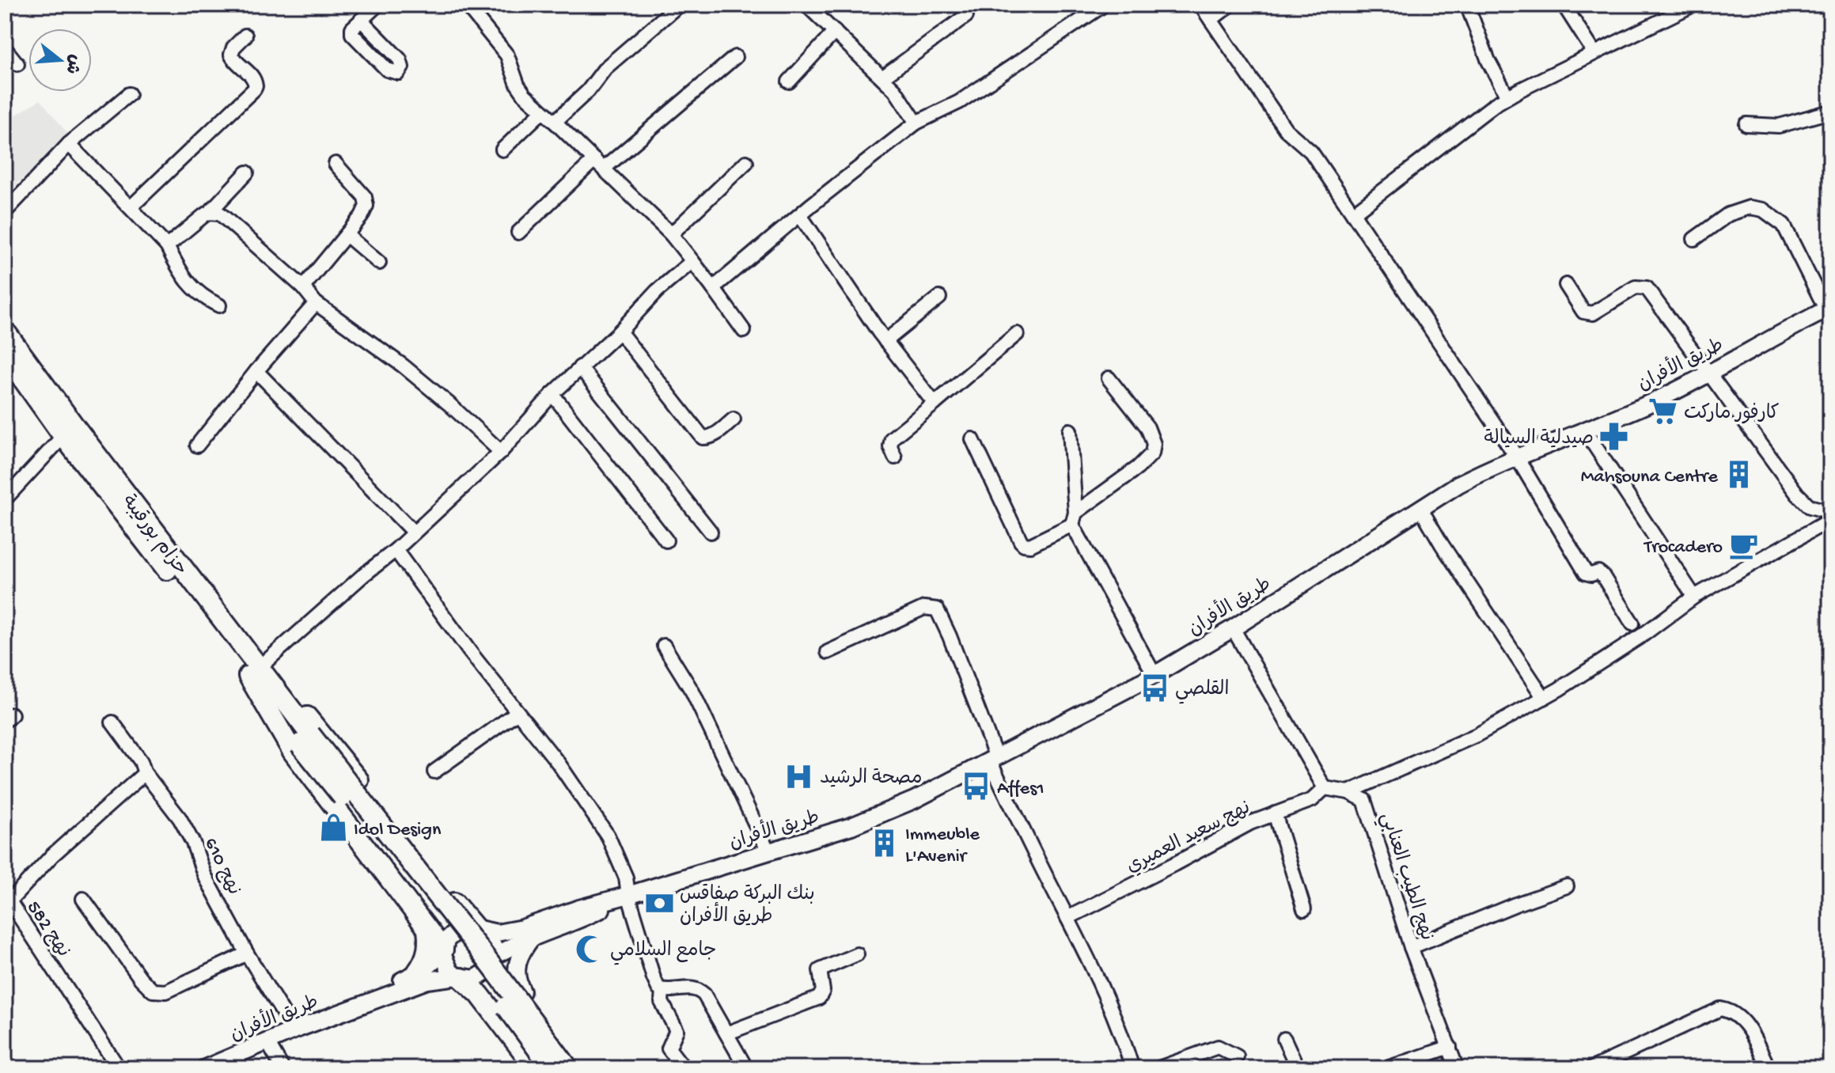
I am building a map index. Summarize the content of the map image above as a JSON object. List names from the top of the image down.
{
  "streets": {
    "highway": ["حزام بورقيبة"],
    "main road": ["طريق الأفران"],
    "street": [
      "نهج سعيد العميري",
      "نهج 610",
      "نهج الطيب العنابي",
      "نهج 582"
    ]
  },
  "crossings": [
    ["طريق الأفران", "نهج 610"],
    ["نهج 610", "نهج 582"]
  ],
  "places": {
    "supermarket": ["كارفور ماركت"],
    "pharmacy": ["صيدلية السيالة"],
    "building": ["Mahsouna Centre", "Immeuble L'Avenir"],
    "cafe": ["Trocadero"],
    "bus stop": ["القلصي", "Affes1"],
    "hospital": ["مصحة الرشيد"],
    "shop": ["Idol Design"],
    "bank": ["بنك البركة صفاقس طريق الأفران"],
    "mosque": ["جامع السلامي"]
  },
  "north": "right"
}
